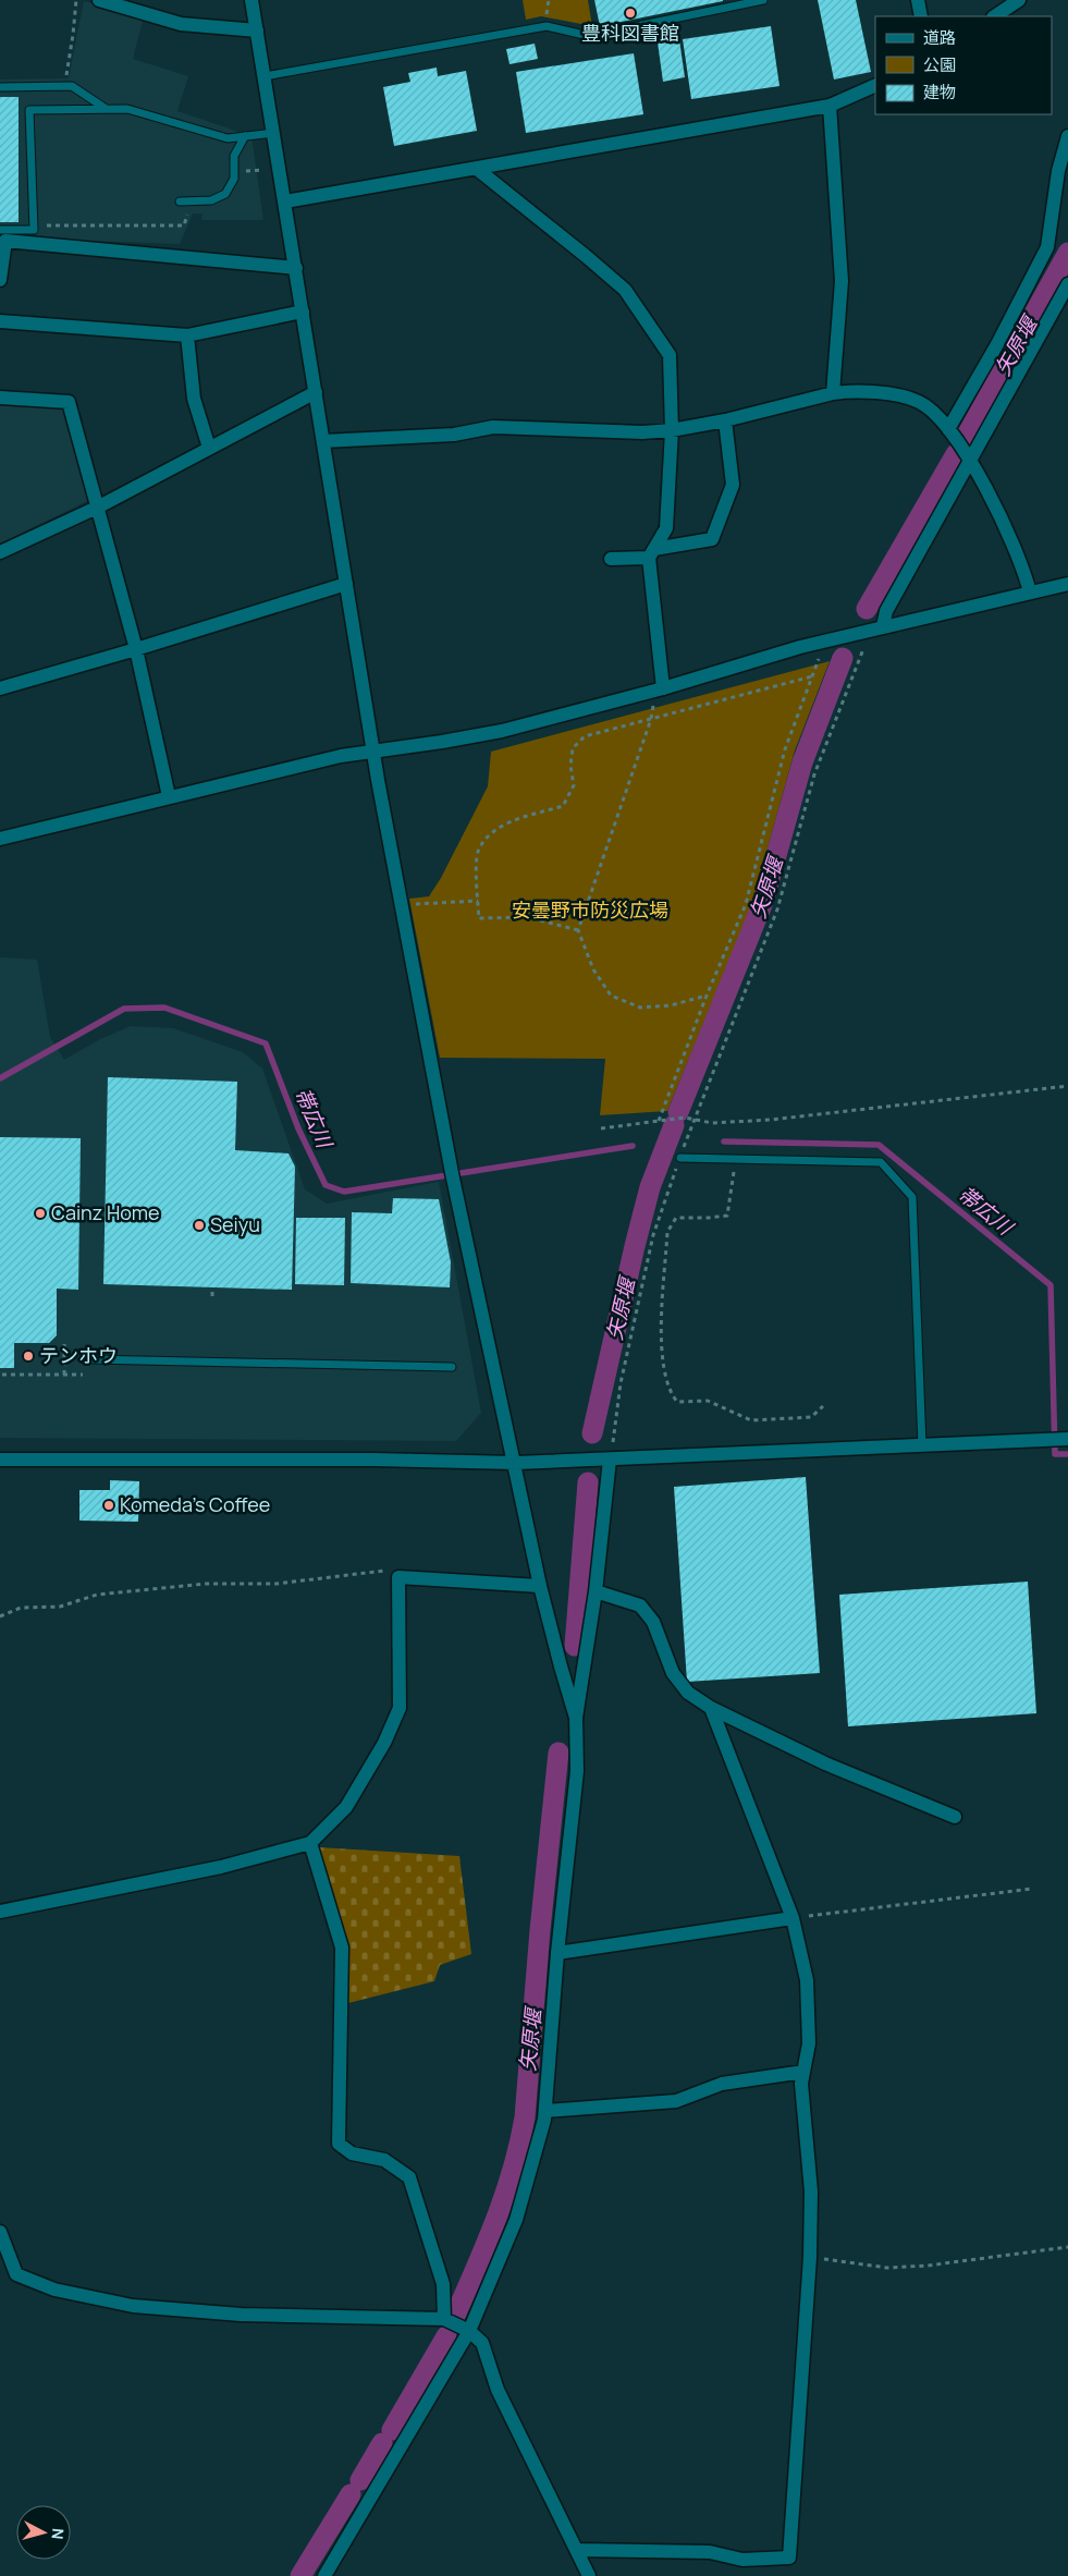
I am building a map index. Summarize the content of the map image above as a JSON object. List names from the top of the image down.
{
  "water": ["矢原堰", "帯広川"],
  "parks": ["安曇野市防災広場"],
  "places": [
    "豊科図書館",
    "Cainz Home",
    "Seiyu",
    "テンホウ",
    "Komeda's Coffee"
  ],
  "legend": ["道路", "公園", "建物"],
  "north": "right"
}
